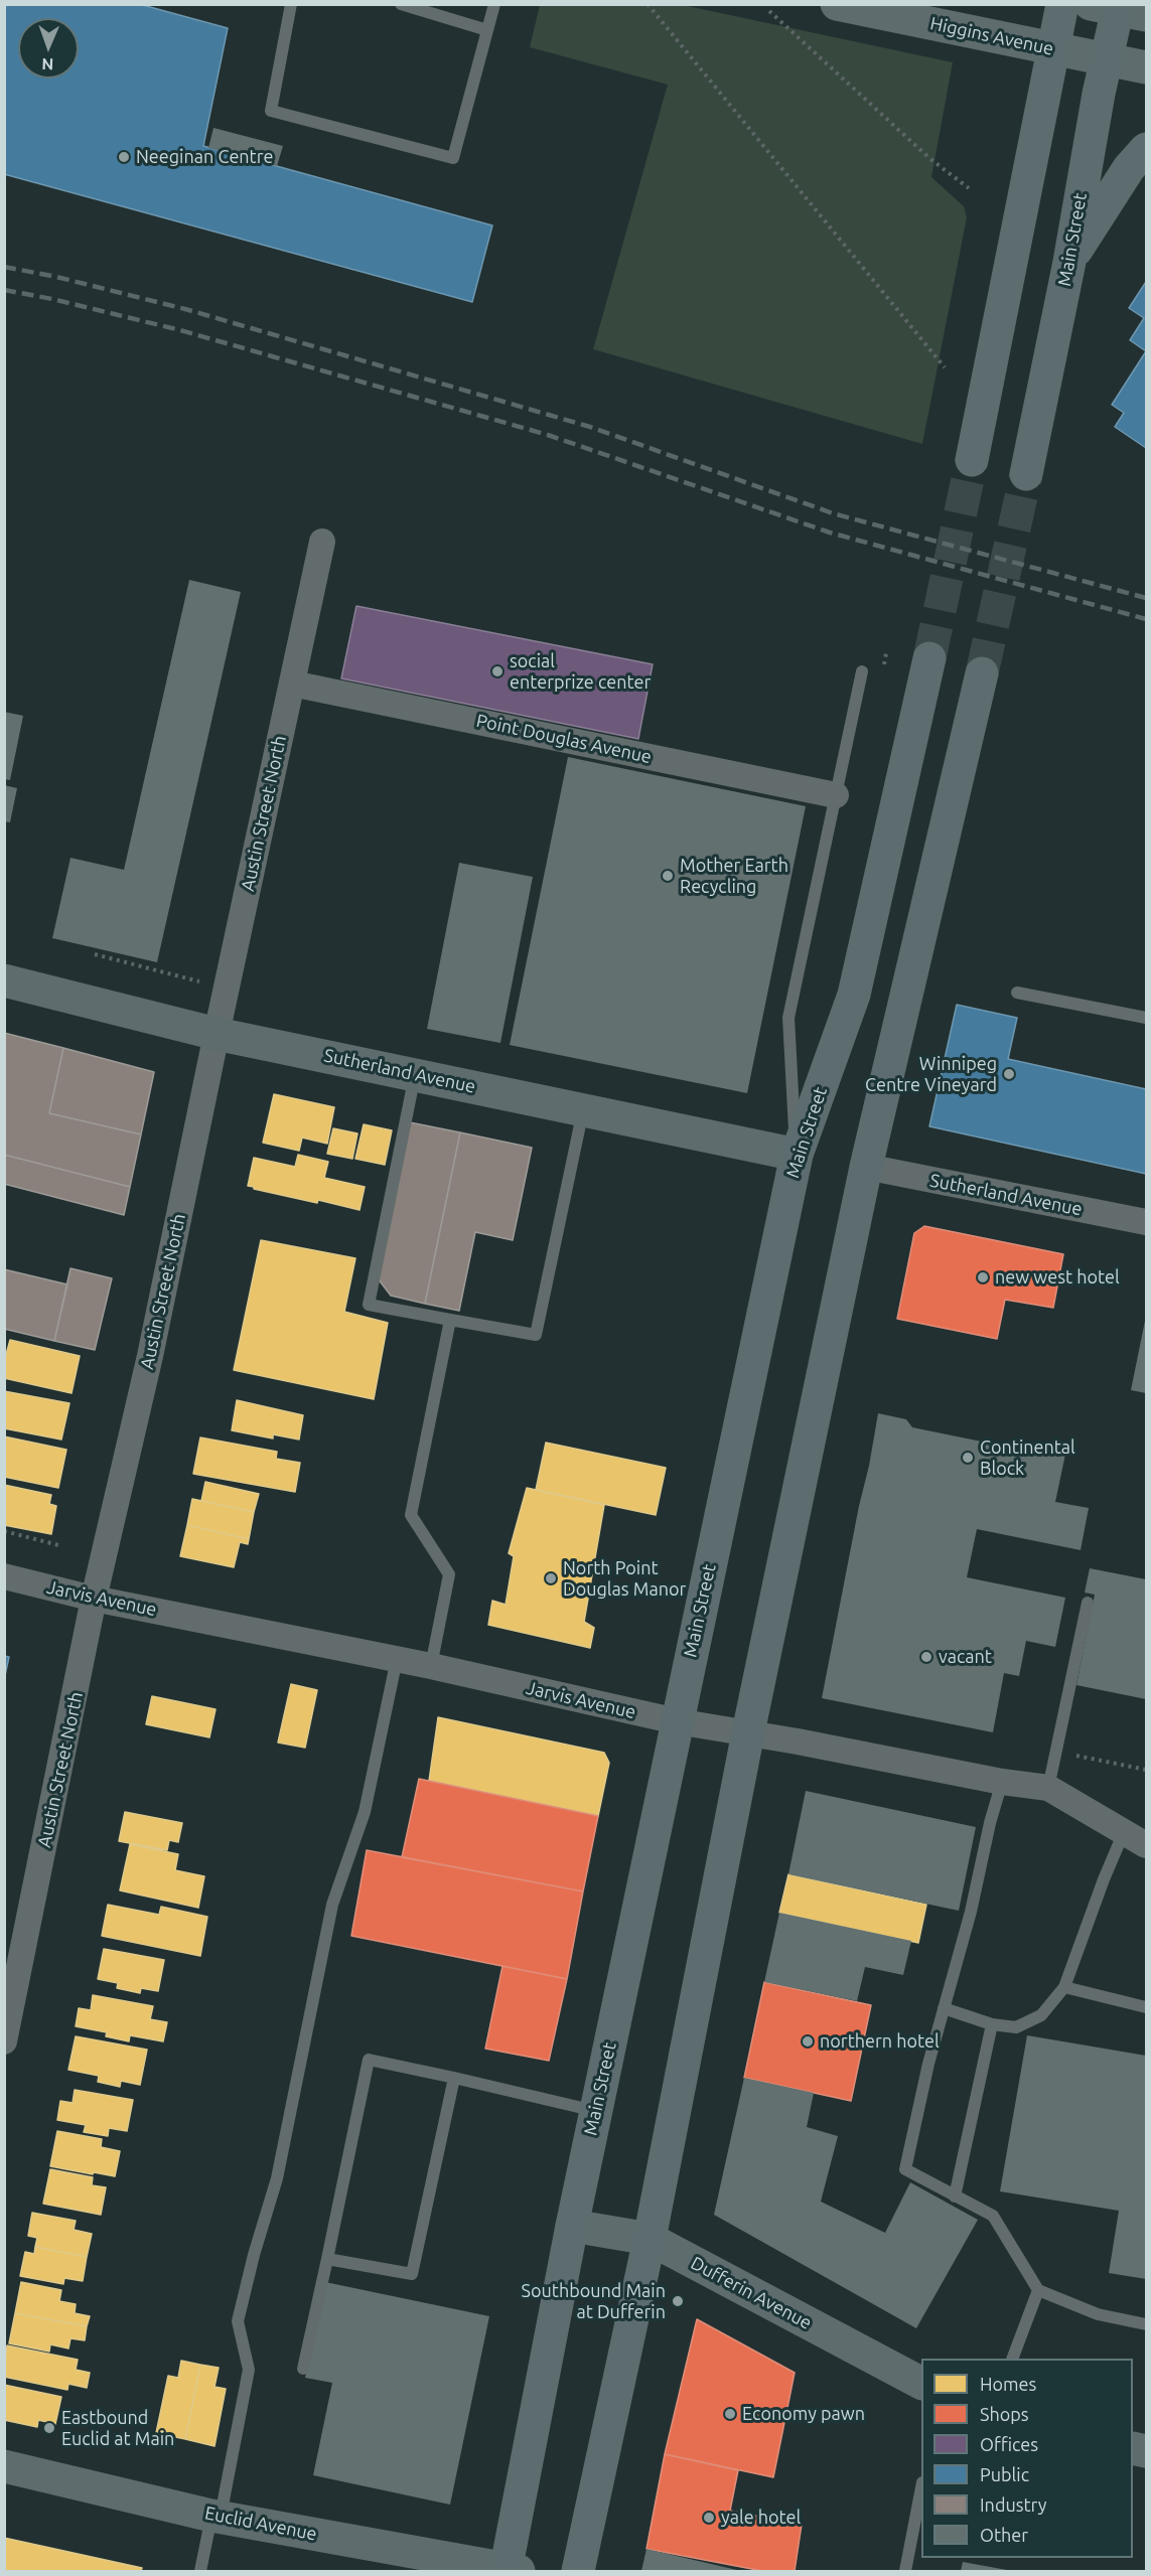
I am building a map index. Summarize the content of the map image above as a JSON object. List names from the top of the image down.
{
  "streets": {
    "main road": ["Main Street"],
    "street": [
      "Higgins Avenue",
      "Point Douglas Avenue",
      "Austin Street North",
      "Sutherland Avenue",
      "Jarvis Avenue",
      "Dufferin Avenue",
      "Euclid Avenue"
    ]
  },
  "crossings": [
    ["Higgins Avenue", "Main Street"],
    ["Main Street", "Sutherland Avenue"],
    ["Main Street", "Jarvis Avenue"],
    ["Main Street", "Dufferin Avenue"],
    ["Main Street", "Euclid Avenue"],
    ["Point Douglas Avenue", "Austin Street North"],
    ["Austin Street North", "Sutherland Avenue"],
    ["Austin Street North", "Jarvis Avenue"]
  ],
  "places": [
    "Neeginan Centre",
    "social enterprize center",
    "Mother Earth Recycling",
    "Winnipeg Centre Vineyard",
    "new west hotel",
    "Continental Block",
    "North Point Douglas Manor",
    "vacant",
    "northern hotel",
    "Southbound Main at Dufferin",
    "Economy pawn",
    "Eastbound Euclid at Main",
    "yale hotel"
  ],
  "legend": [
    "Homes",
    "Shops",
    "Offices",
    "Public",
    "Industry",
    "Other"
  ],
  "north": "bottom"
}
